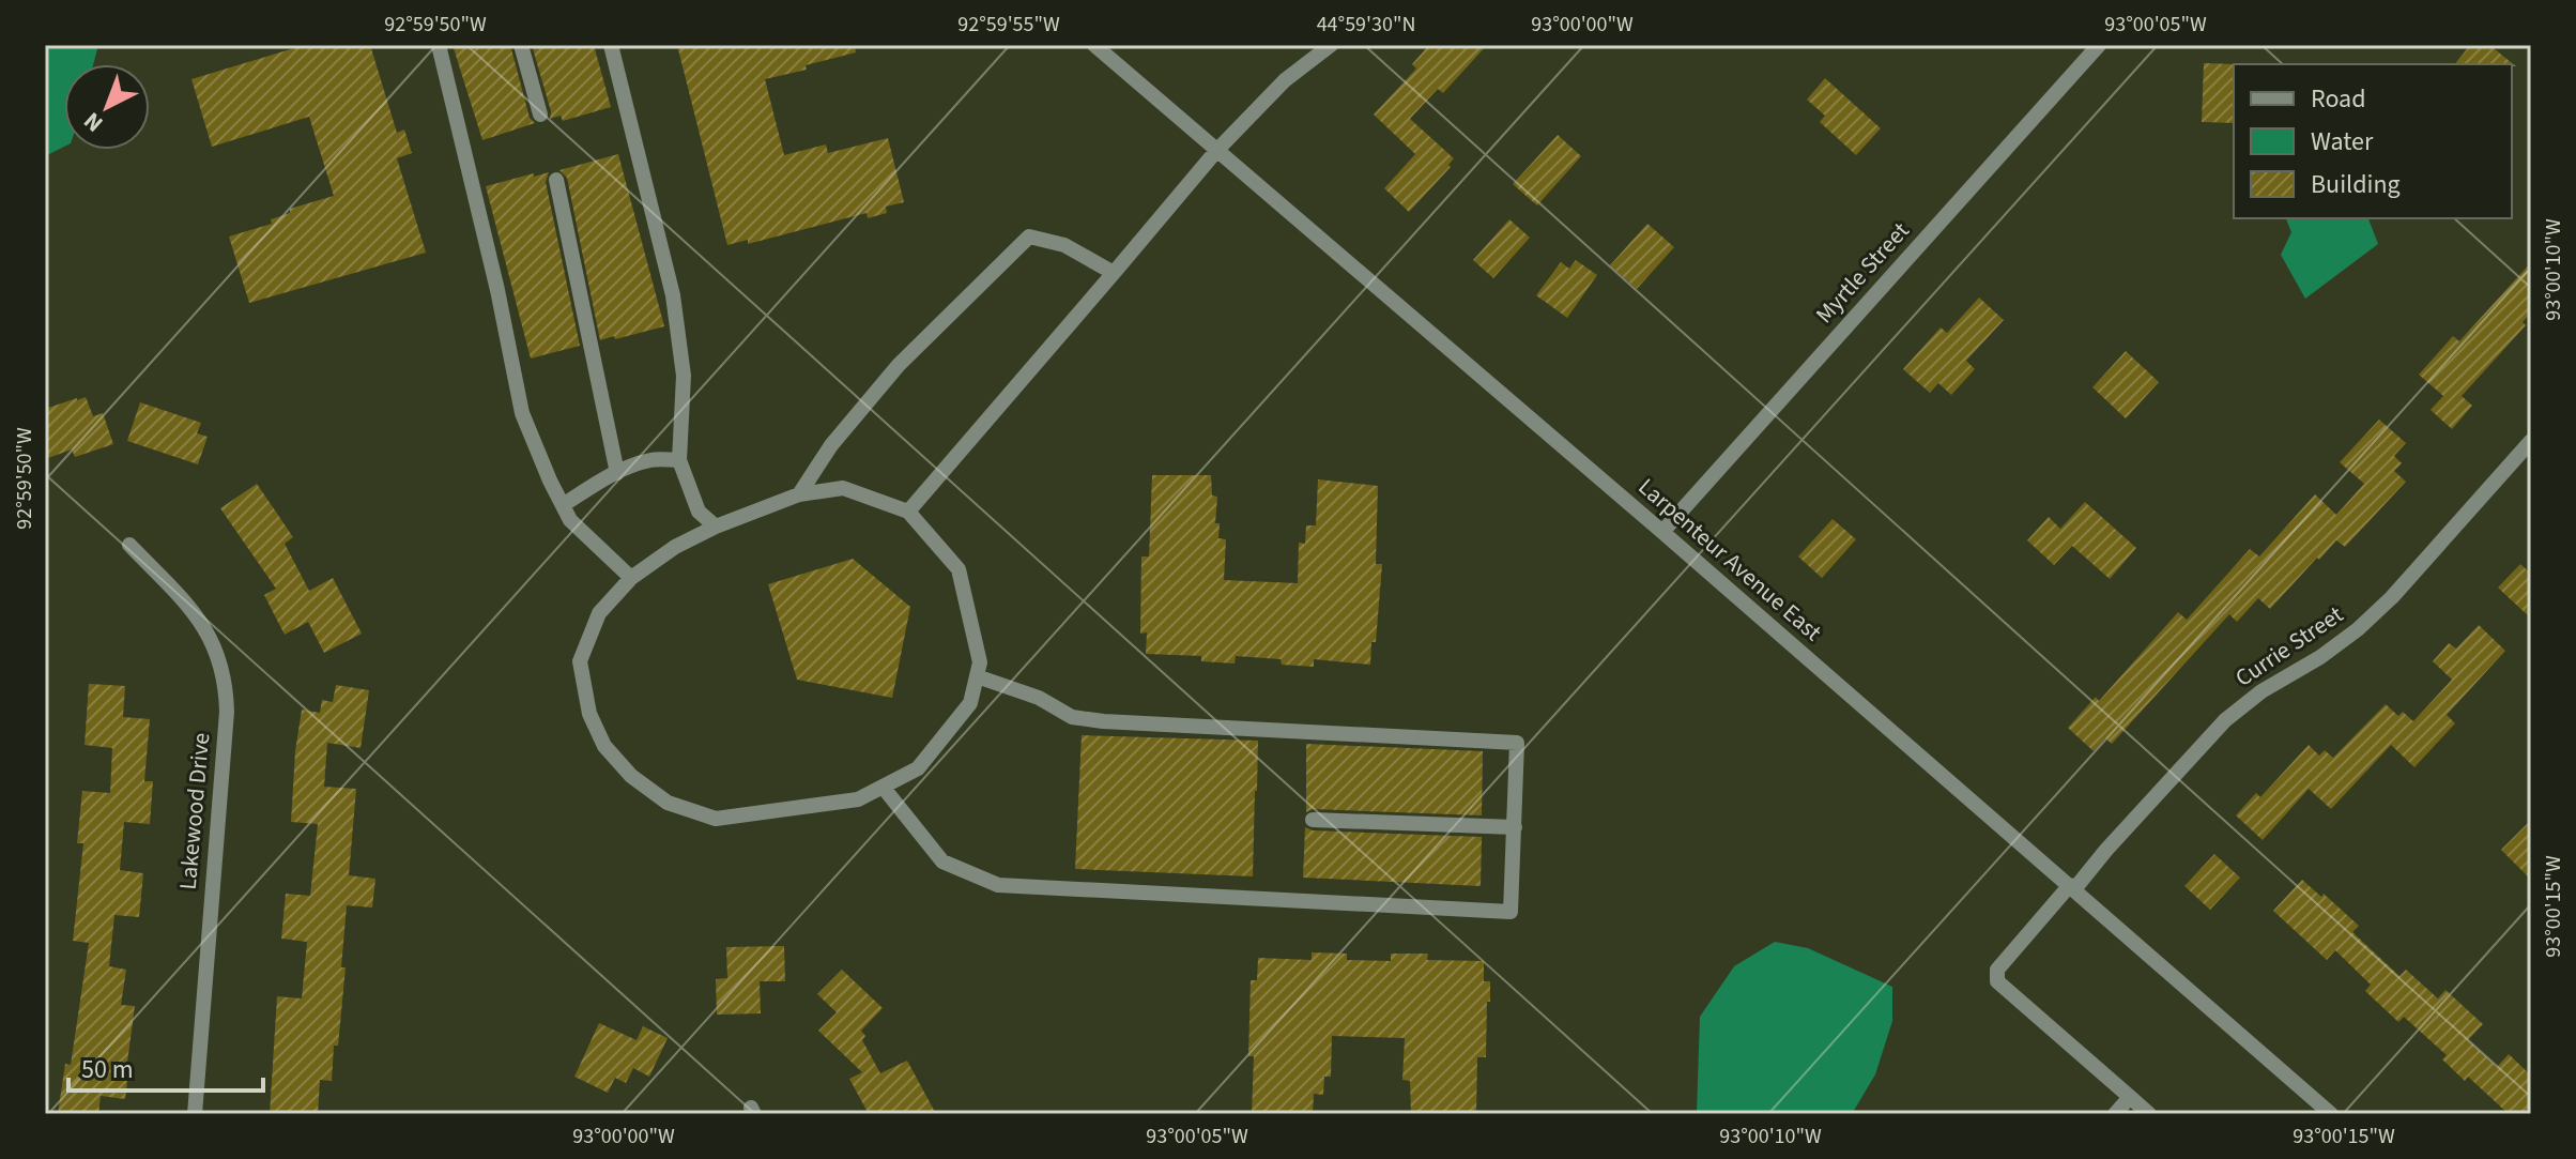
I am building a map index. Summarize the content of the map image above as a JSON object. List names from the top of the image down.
{
  "streets": {
    "street": [
      "Myrtle Street",
      "Larpenteur Avenue East",
      "Currie Street",
      "Lakewood Drive"
    ]
  },
  "crossings": [
    ["Myrtle Street", "Larpenteur Avenue East"],
    ["Larpenteur Avenue East", "Currie Street"]
  ],
  "legend": ["Road", "Water", "Building"],
  "scale_bar": "50 m",
  "north": "bottom left",
  "coordinates": [
    "92°59'50\"W",
    "92°59'55\"W",
    "44°59'30\"N",
    "93°00'00\"W",
    "93°00'05\"W",
    "93°00'10\"W",
    "93°00'15\"W"
  ]
}
